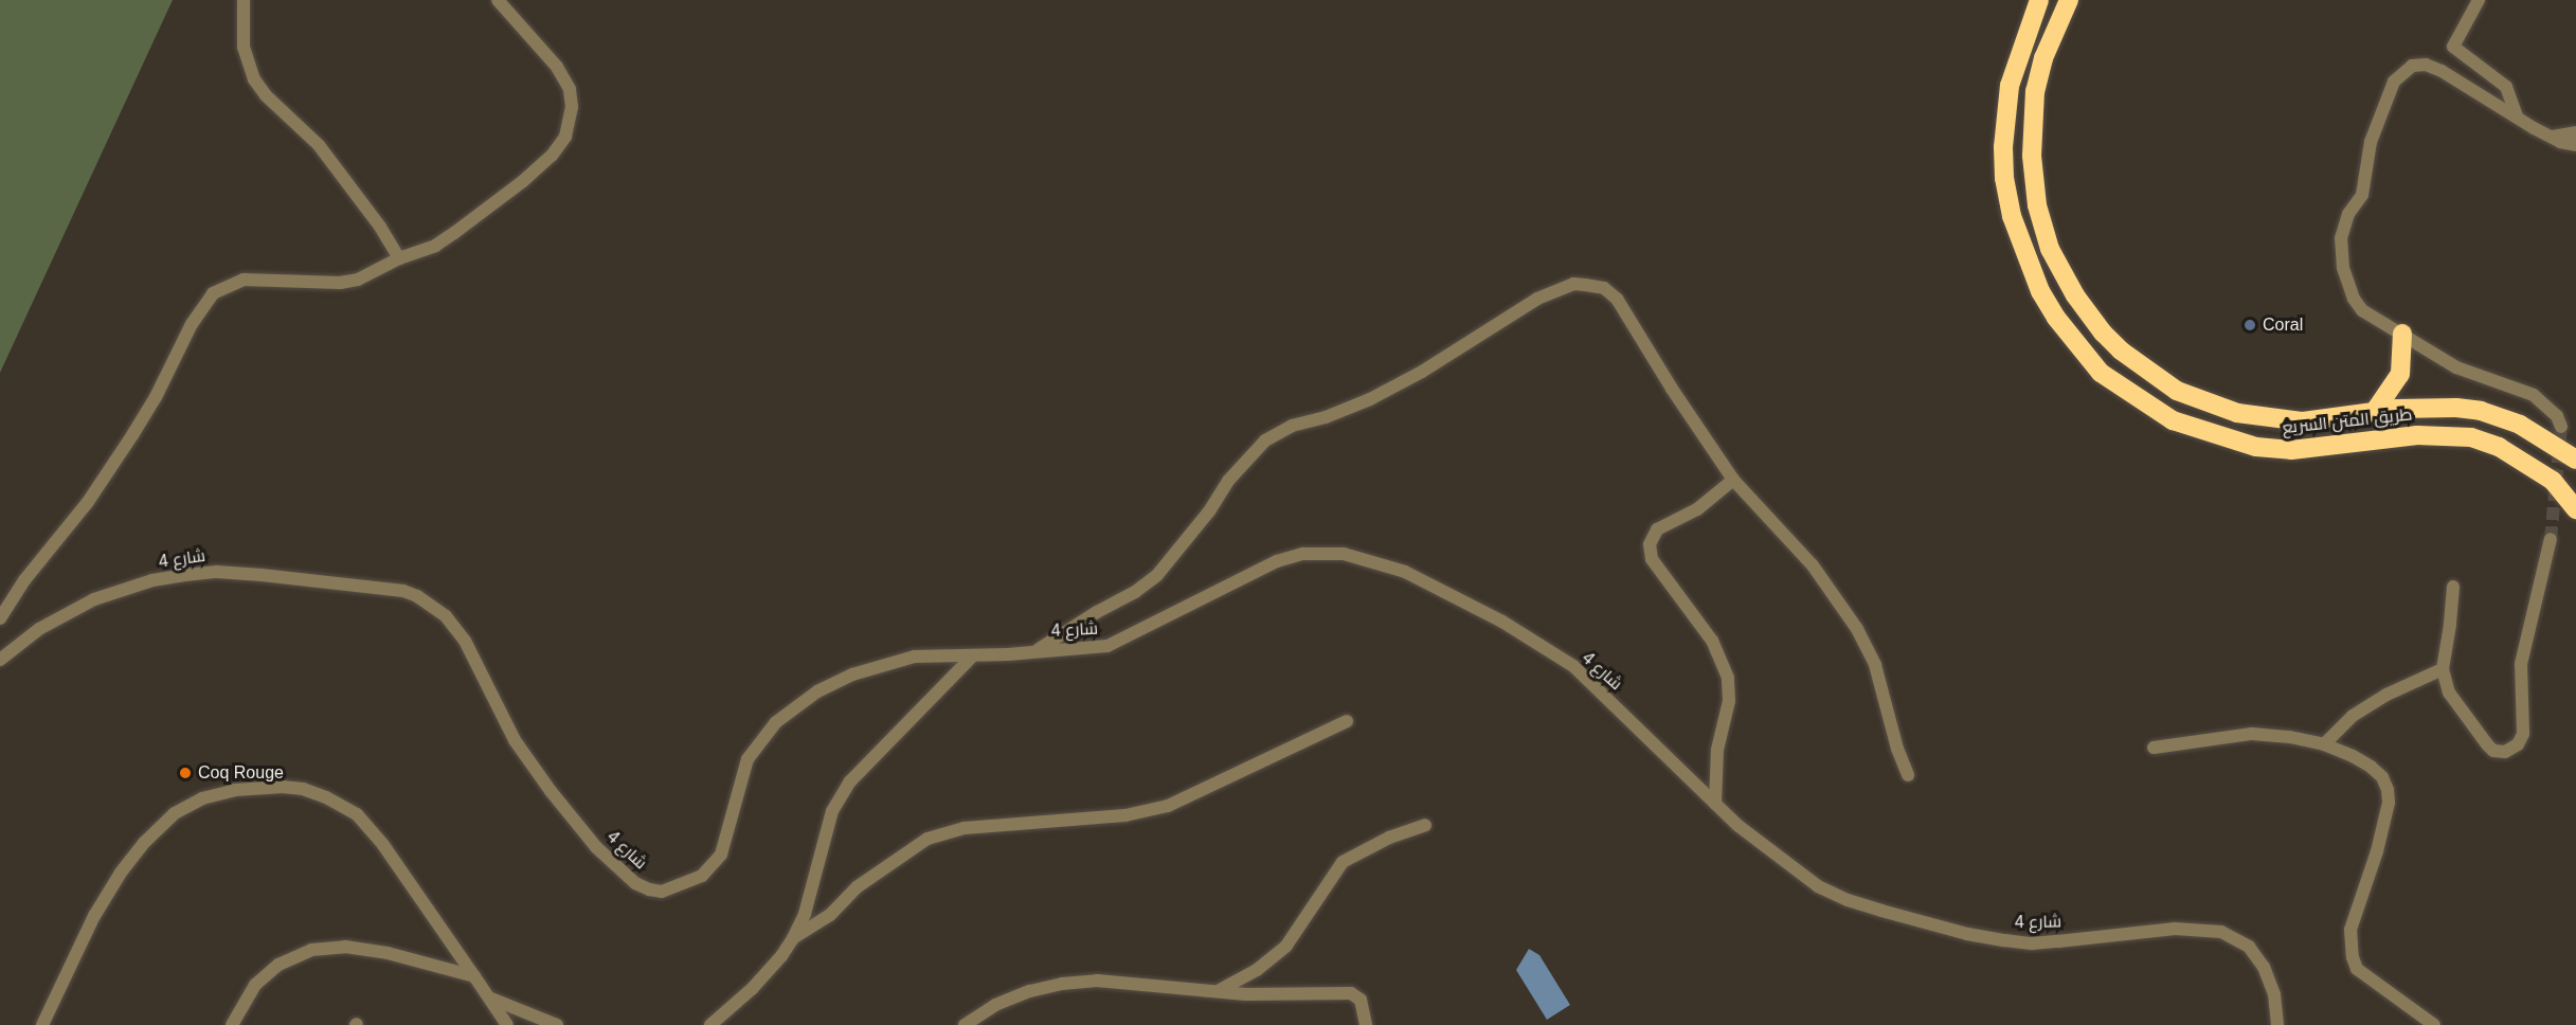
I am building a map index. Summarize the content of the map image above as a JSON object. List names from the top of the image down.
{
  "streets": {
    "highway": ["طريق المتن السريع"],
    "street": ["شارع 4"]
  },
  "places": ["Coral", "Coq Rouge"]
}
